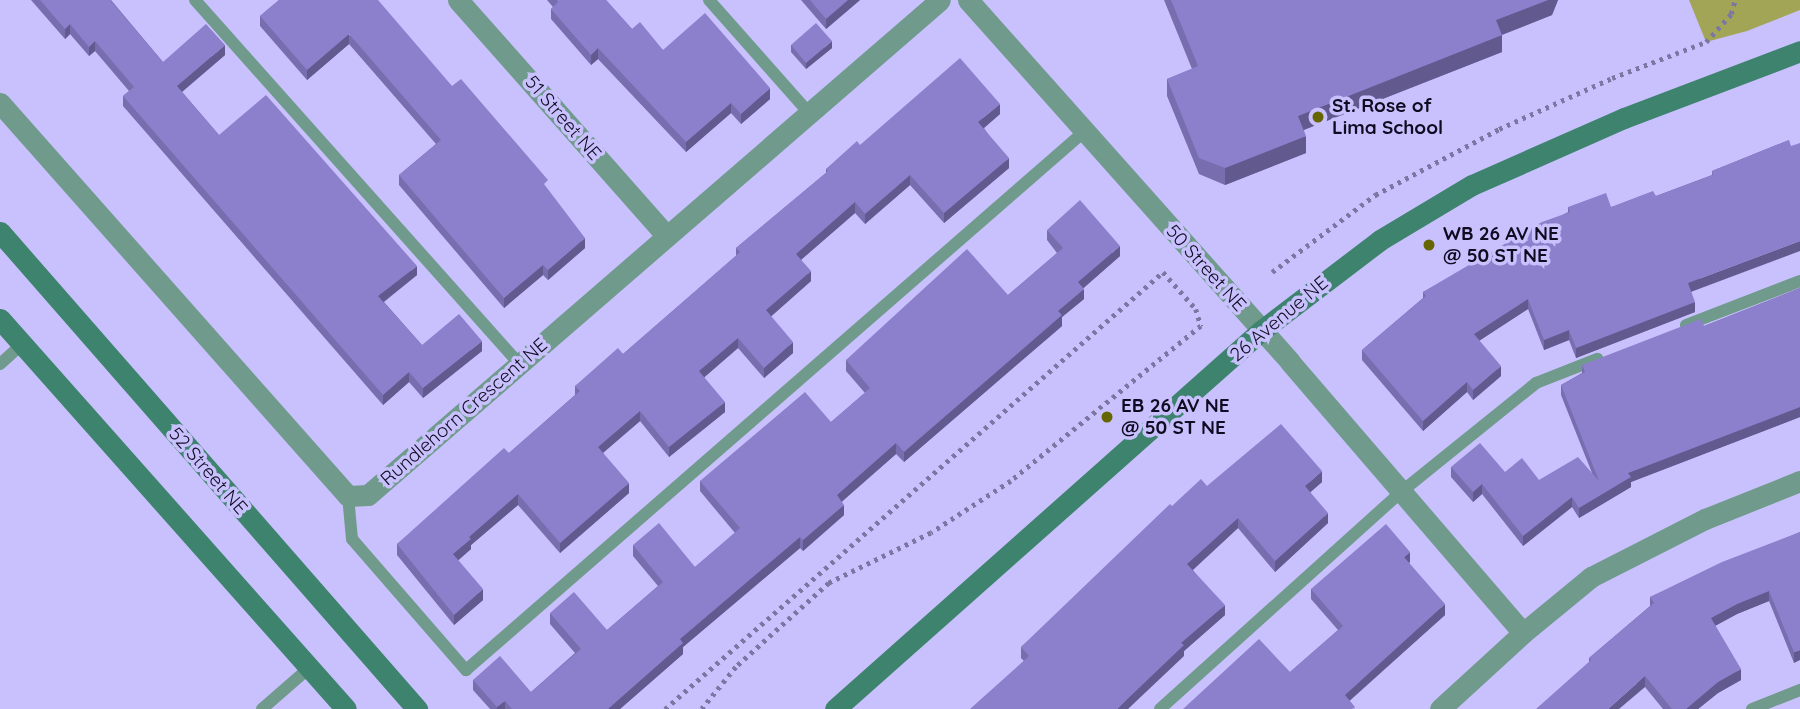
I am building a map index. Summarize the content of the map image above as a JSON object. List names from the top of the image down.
{
  "streets": {
    "street": [
      "51 Street NE",
      "50 Street NE",
      "26 Avenue NE",
      "Rundlehorn Crescent NE",
      "52 Street NE"
    ]
  },
  "crossings": [
    ["51 Street NE", "Rundlehorn Crescent NE"],
    ["50 Street NE", "26 Avenue NE"]
  ],
  "places": ["St. Rose of Lima School", "WB 26 AV NE @ 50 ST NE", "EB 26 AV NE @ 50 ST NE"]
}
